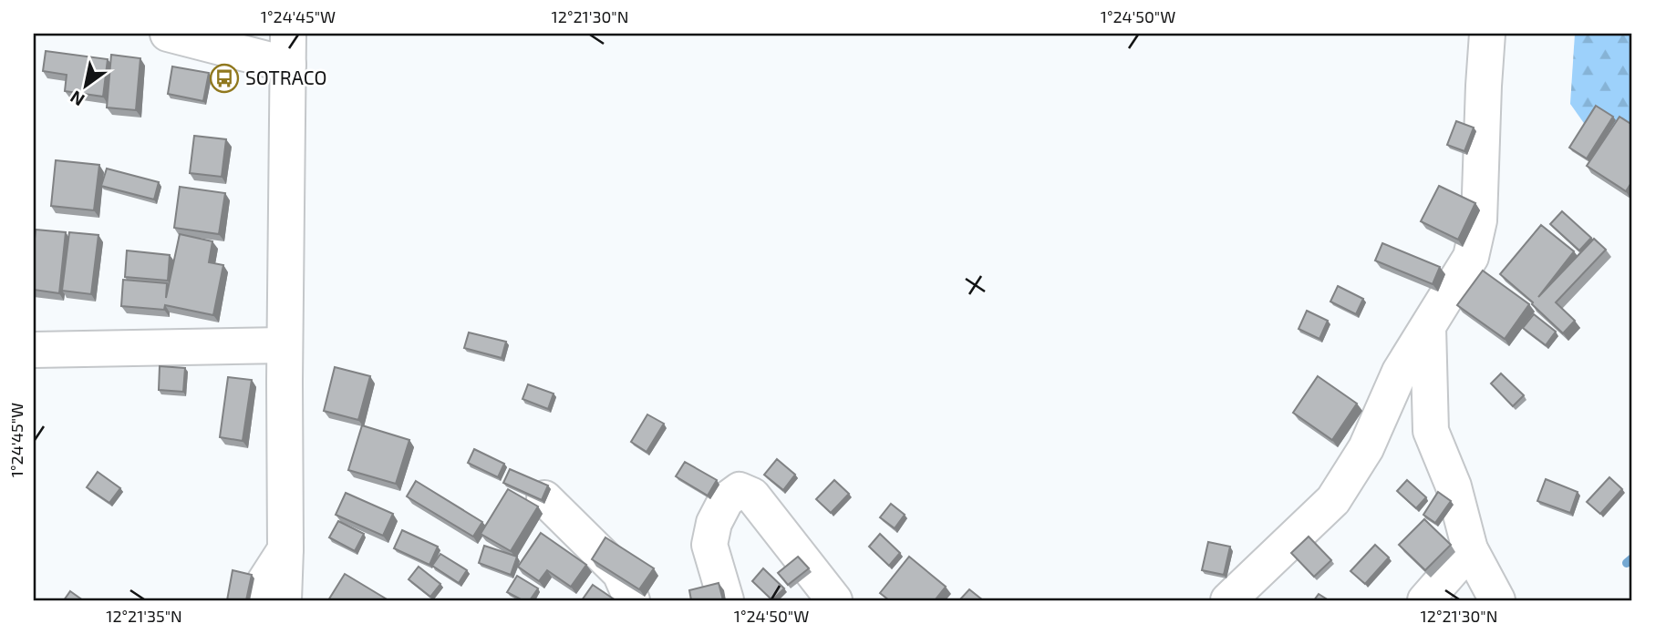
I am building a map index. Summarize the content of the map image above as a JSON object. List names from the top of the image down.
{
  "places": {
    "bus stop": ["SOTRACO"]
  },
  "north": "bottom left",
  "coordinates": [
    "1°24'45\"W",
    "12°21'30\"N",
    "1°24'50\"W",
    "12°21'35\"N"
  ]
}
